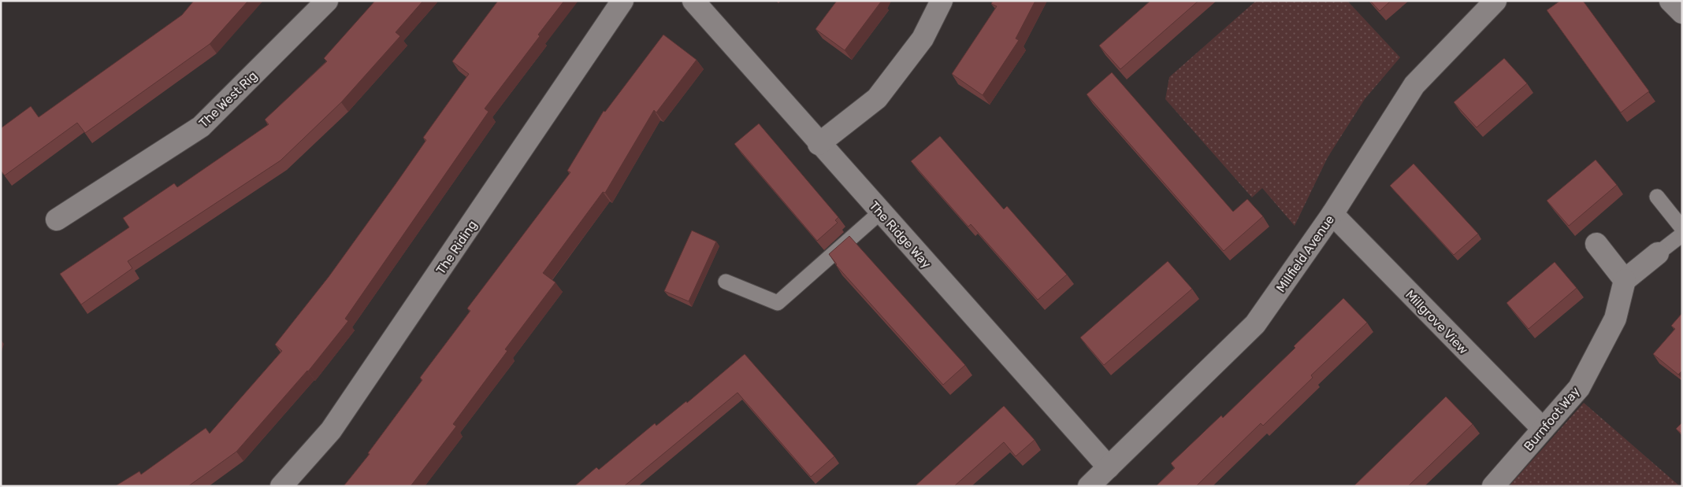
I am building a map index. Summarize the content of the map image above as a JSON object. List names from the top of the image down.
{
  "streets": {
    "street": [
      "The West Rig",
      "The Ridge Way",
      "The Riding",
      "Millfield Avenue",
      "Millgrove View",
      "Burnfoot Way"
    ]
  },
  "crossings": [
    ["The Ridge Way", "Millfield Avenue"],
    ["Millfield Avenue", "Millgrove View"],
    ["Millgrove View", "Burnfoot Way"]
  ]
}
